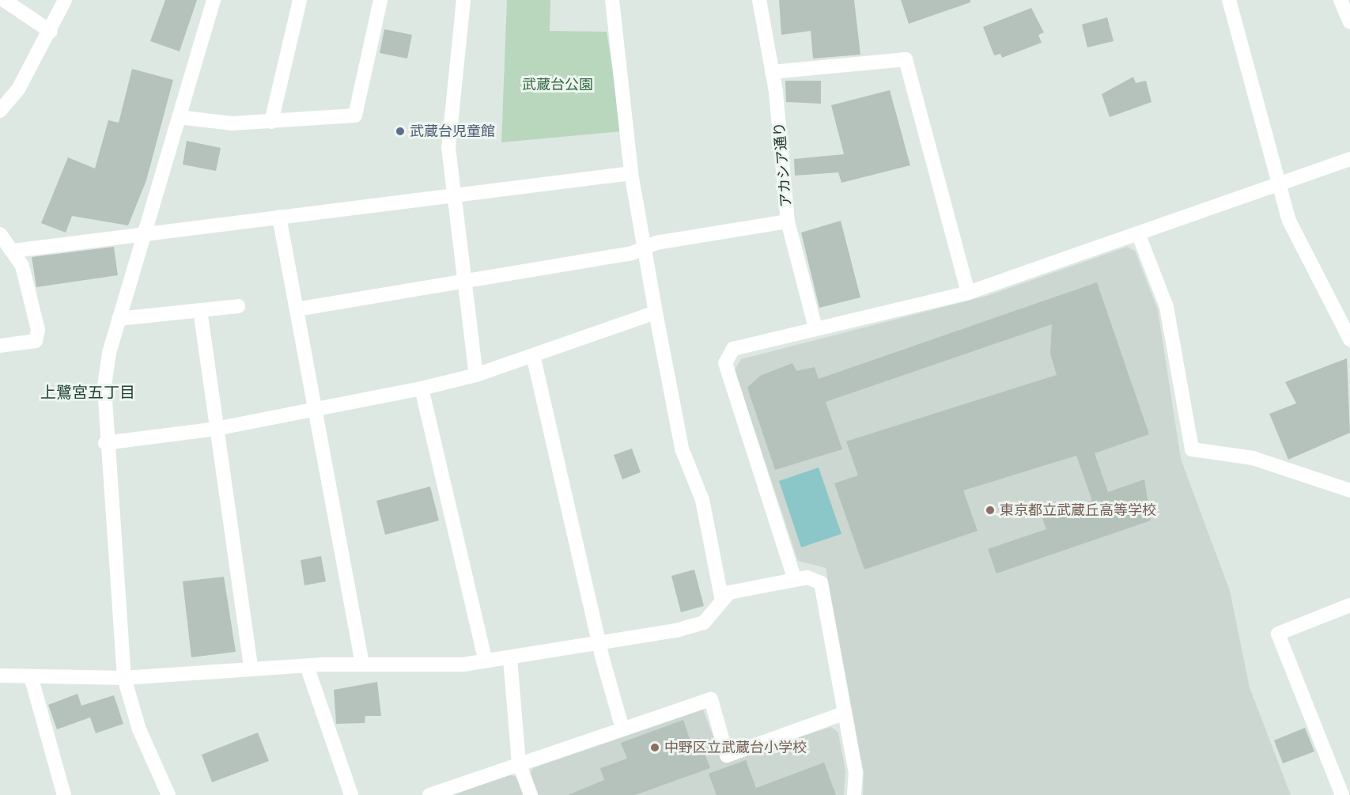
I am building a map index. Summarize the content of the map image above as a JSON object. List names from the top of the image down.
{
  "streets": {
    "street": ["アカシア通り"]
  },
  "districts": ["上鷺宮五丁目"],
  "parks": ["武蔵台公園"],
  "places": ["武蔵台児童館", "東京都立武蔵丘高等学校", "中野区立武蔵台小学校"]
}
